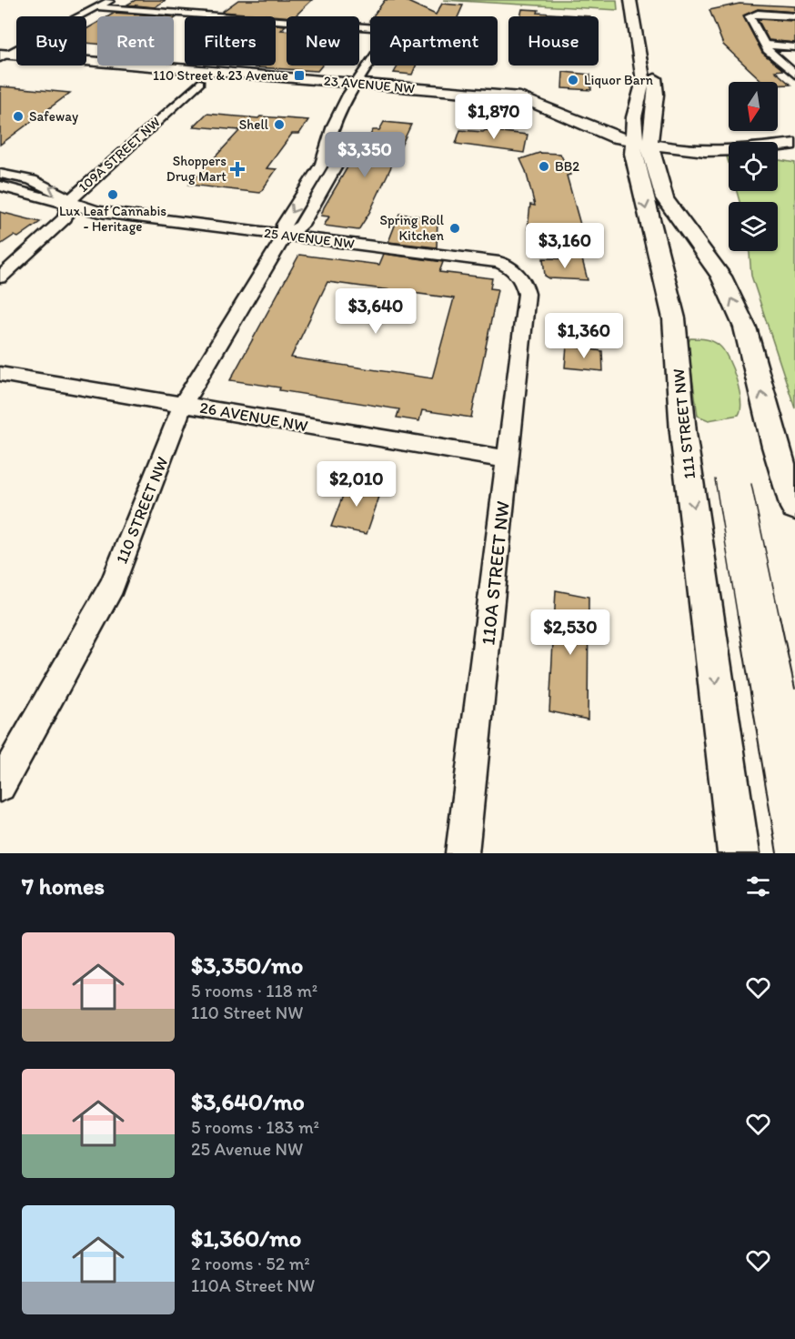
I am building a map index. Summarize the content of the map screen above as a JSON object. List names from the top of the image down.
{
  "streets": {
    "main road": ["23 AVENUE NW", "111 STREET NW"],
    "street": [
      "109A STREET NW",
      "25 AVENUE NW",
      "26 AVENUE NW",
      "110 STREET NW",
      "110A STREET NW"
    ]
  },
  "crossings": [
    ["23 AVENUE NW", "109A STREET NW"],
    ["23 AVENUE NW", "110 STREET NW"],
    ["109A STREET NW", "25 AVENUE NW"],
    ["25 AVENUE NW", "110 STREET NW"],
    ["25 AVENUE NW", "110A STREET NW"],
    ["26 AVENUE NW", "110 STREET NW"],
    ["26 AVENUE NW", "110A STREET NW"]
  ],
  "places": {
    "transit": ["110 Street & 23 Avenue"],
    "other": [
      "Liquor Barn",
      "Safeway",
      "Shell",
      "BB2",
      "Lux Leaf Cannabis - Heritage",
      "Spring Roll Kitchen"
    ],
    "health": ["Shoppers Drug Mart"]
  },
  "north": "bottom",
  "page": {
    "chip": [
      "Buy",
      "Rent",
      "Filters",
      "New",
      "Apartment",
      "House"
    ],
    "price": [
      "$1,870",
      "$3,350",
      "$3,160",
      "$3,640",
      "$1,360",
      "$2,010",
      "$2,530"
    ],
    "heading": "7 homes",
    "list": [
      {
        "name": "$3,350/mo",
        "note": "5 rooms · 118 m² · 110 Street NW"
      },
      {
        "name": "$3,640/mo",
        "note": "5 rooms · 183 m² · 25 Avenue NW"
      },
      {
        "name": "$1,360/mo",
        "note": "2 rooms · 52 m² · 110A Street NW"
      }
    ]
  }
}
